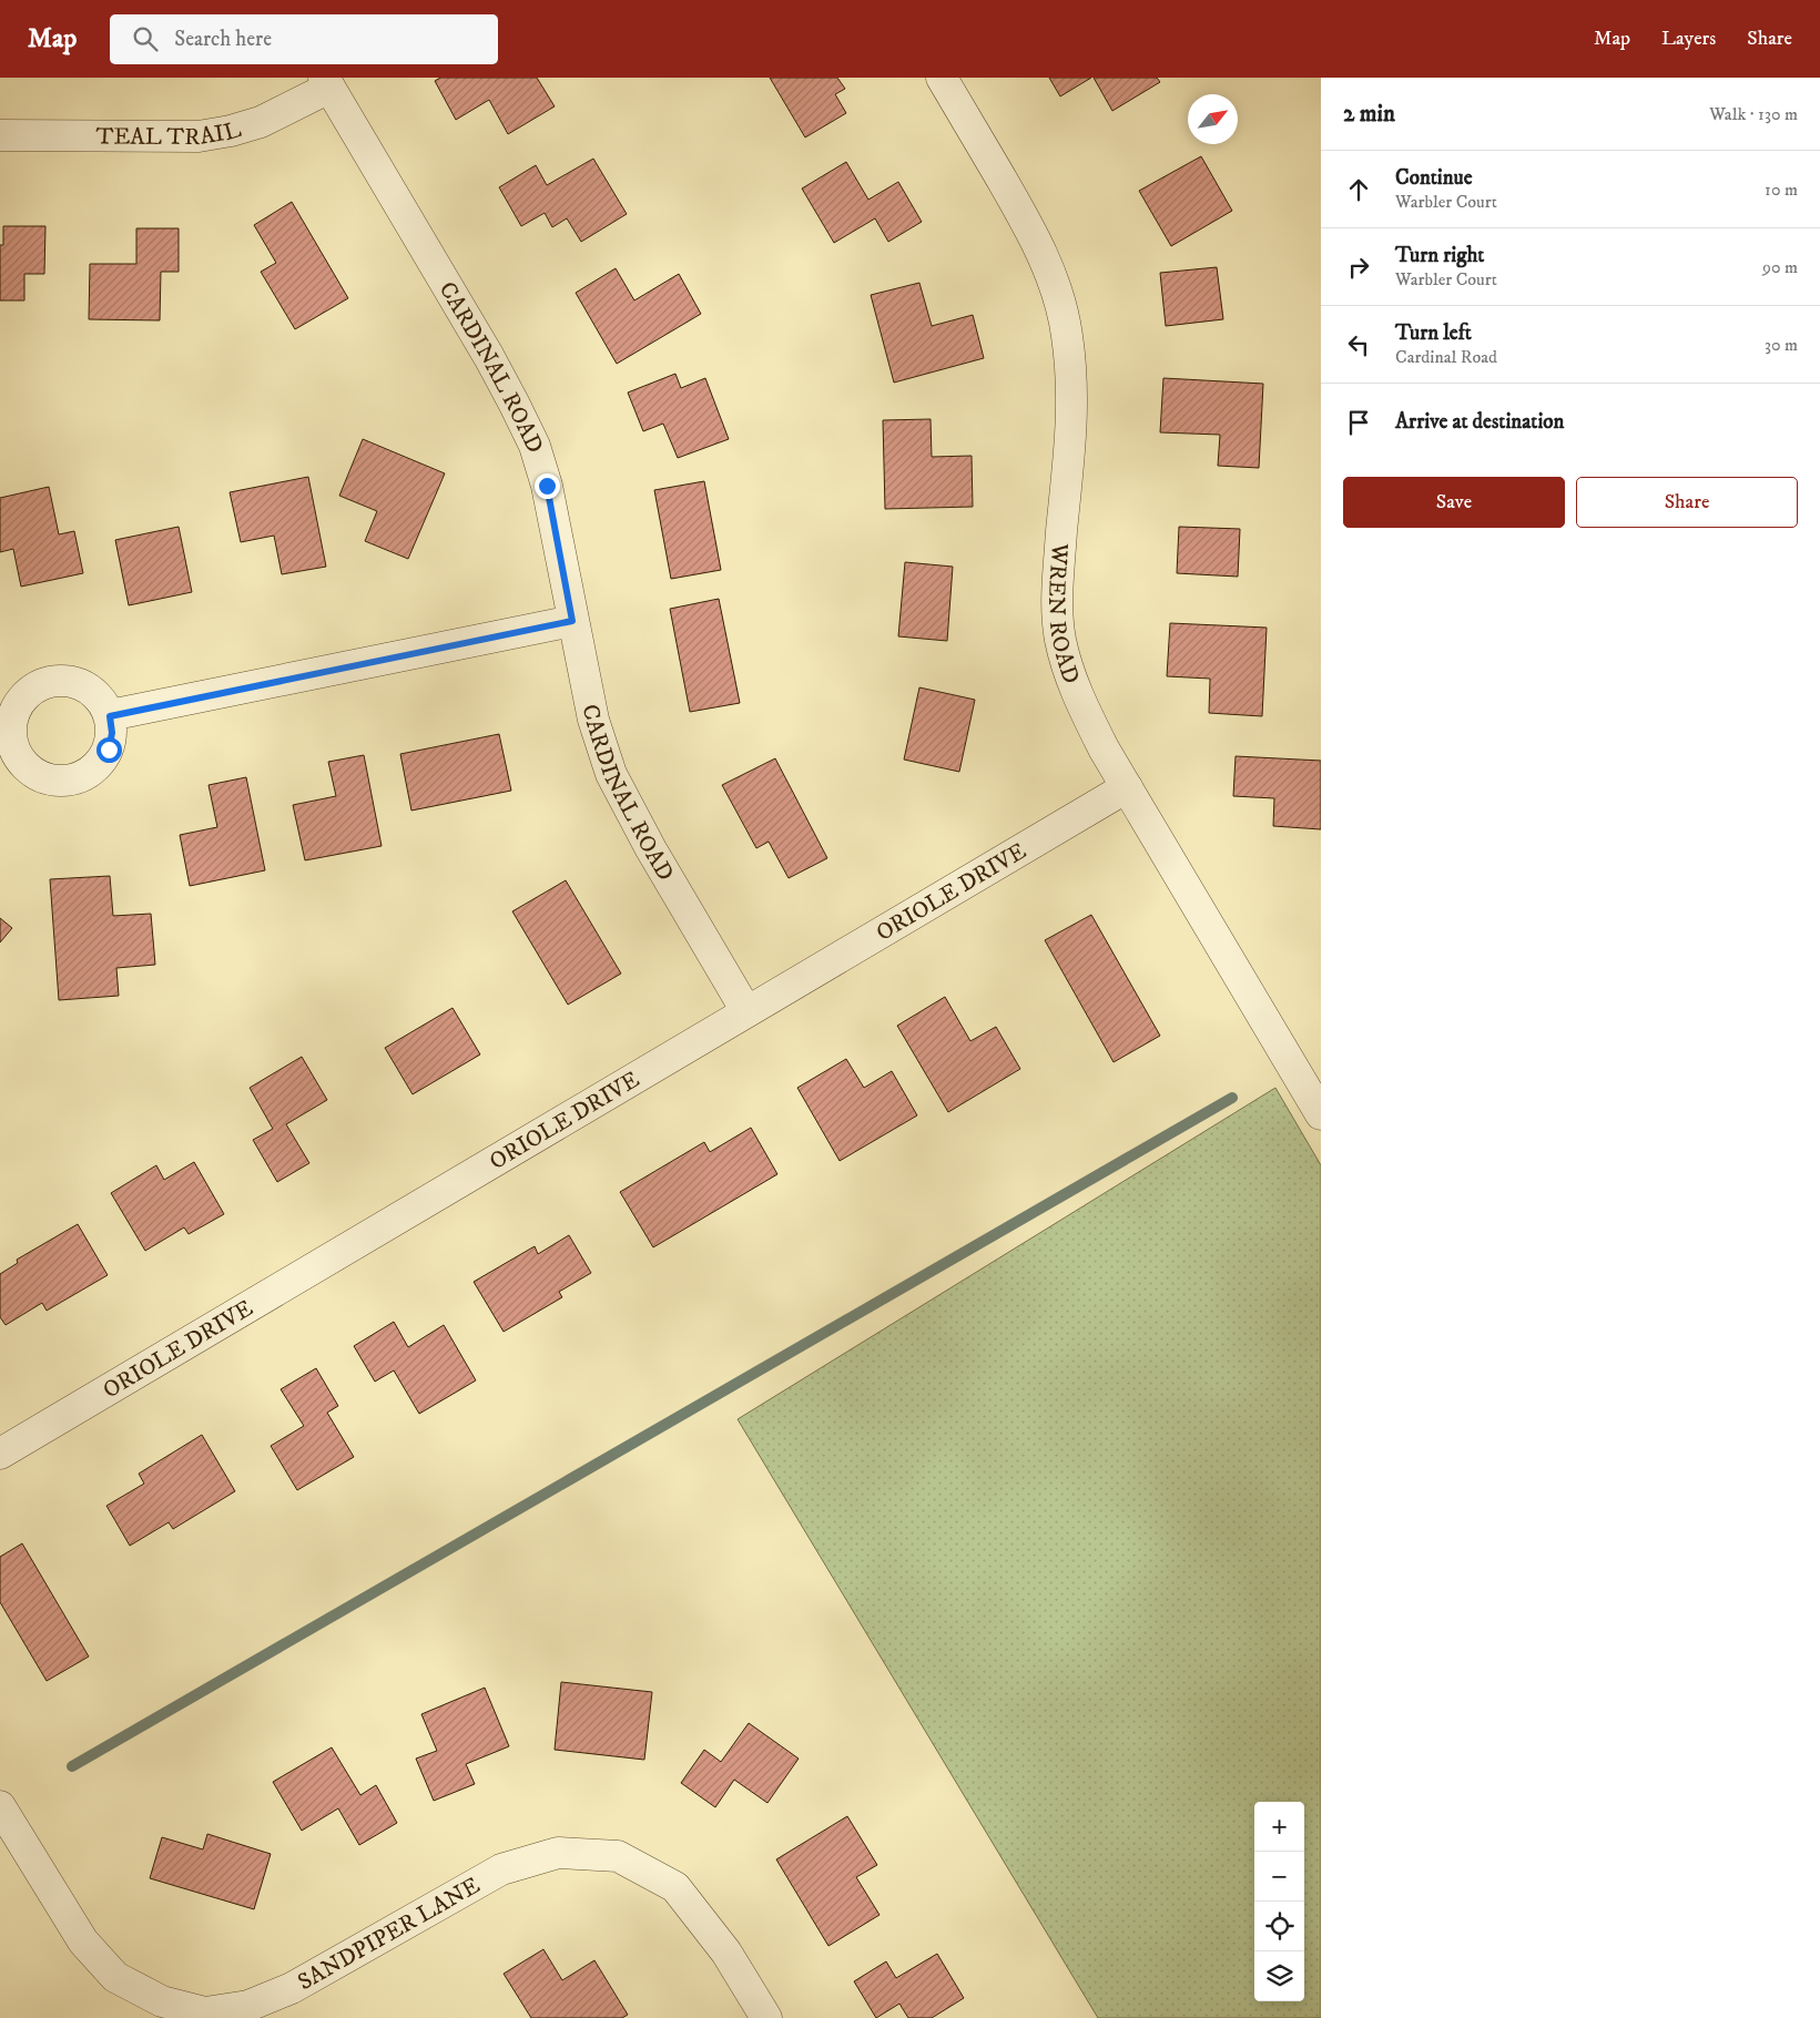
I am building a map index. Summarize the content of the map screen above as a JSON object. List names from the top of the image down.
{
  "streets": {
    "street": [
      "TEAL TRAIL",
      "CARDINAL ROAD",
      "WREN ROAD",
      "ORIOLE DRIVE",
      "SANDPIPER LANE"
    ]
  },
  "crossings": [
    ["TEAL TRAIL", "CARDINAL ROAD"],
    ["CARDINAL ROAD", "ORIOLE DRIVE"],
    ["WREN ROAD", "ORIOLE DRIVE"]
  ],
  "north": "top right",
  "page": {
    "header": "Map",
    "search": "Search here",
    "nav": ["Map", "Layers", "Share"],
    "heading": ["2 min", "Walk · 130 m"],
    "list": [
      ["Continue", "Warbler Court", "10 m"],
      ["Turn right", "Warbler Court", "90 m"],
      ["Turn left", "Cardinal Road", "30 m"],
      "Arrive at destination"
    ],
    "buttons": ["Save", "Share"],
    "map_buttons": ["+", "−"]
  }
}
